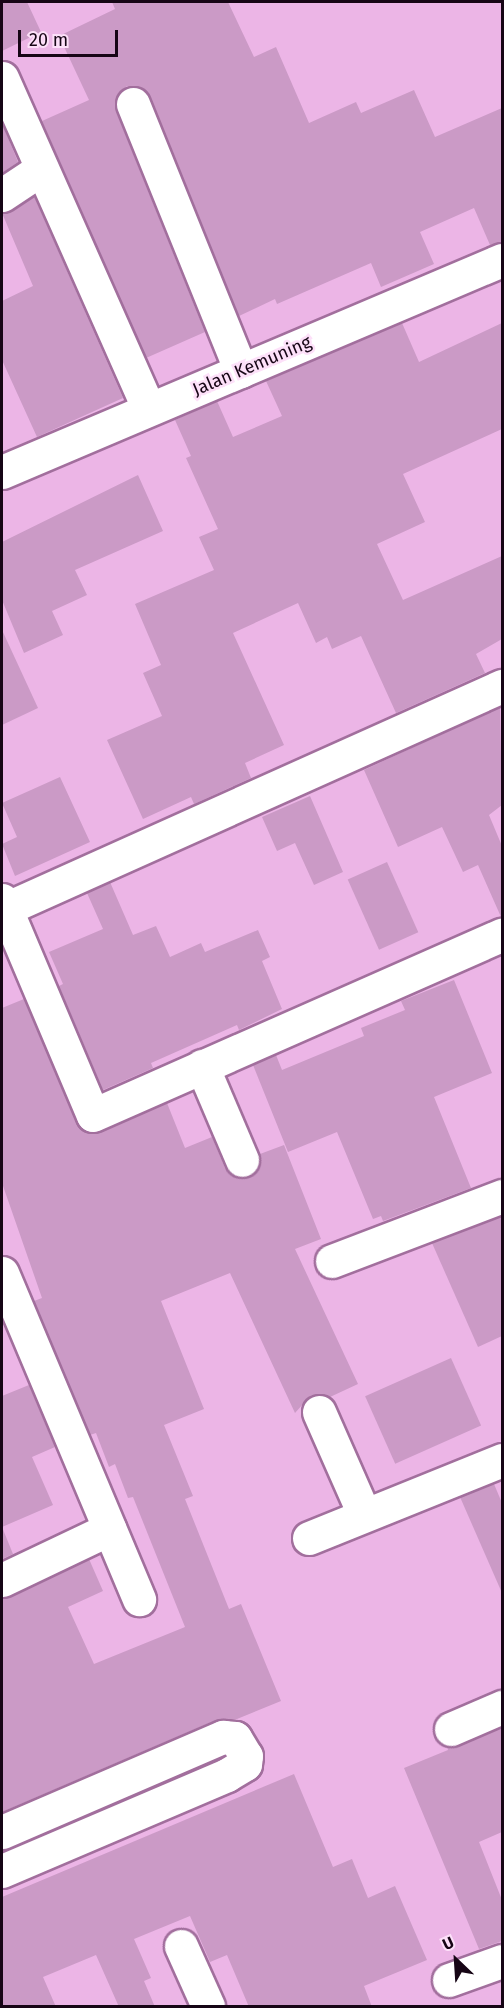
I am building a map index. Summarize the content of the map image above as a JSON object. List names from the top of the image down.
{
  "streets": {
    "street": ["Jalan Kemuning"]
  },
  "scale_bar": "20 m",
  "north": "top left"
}
